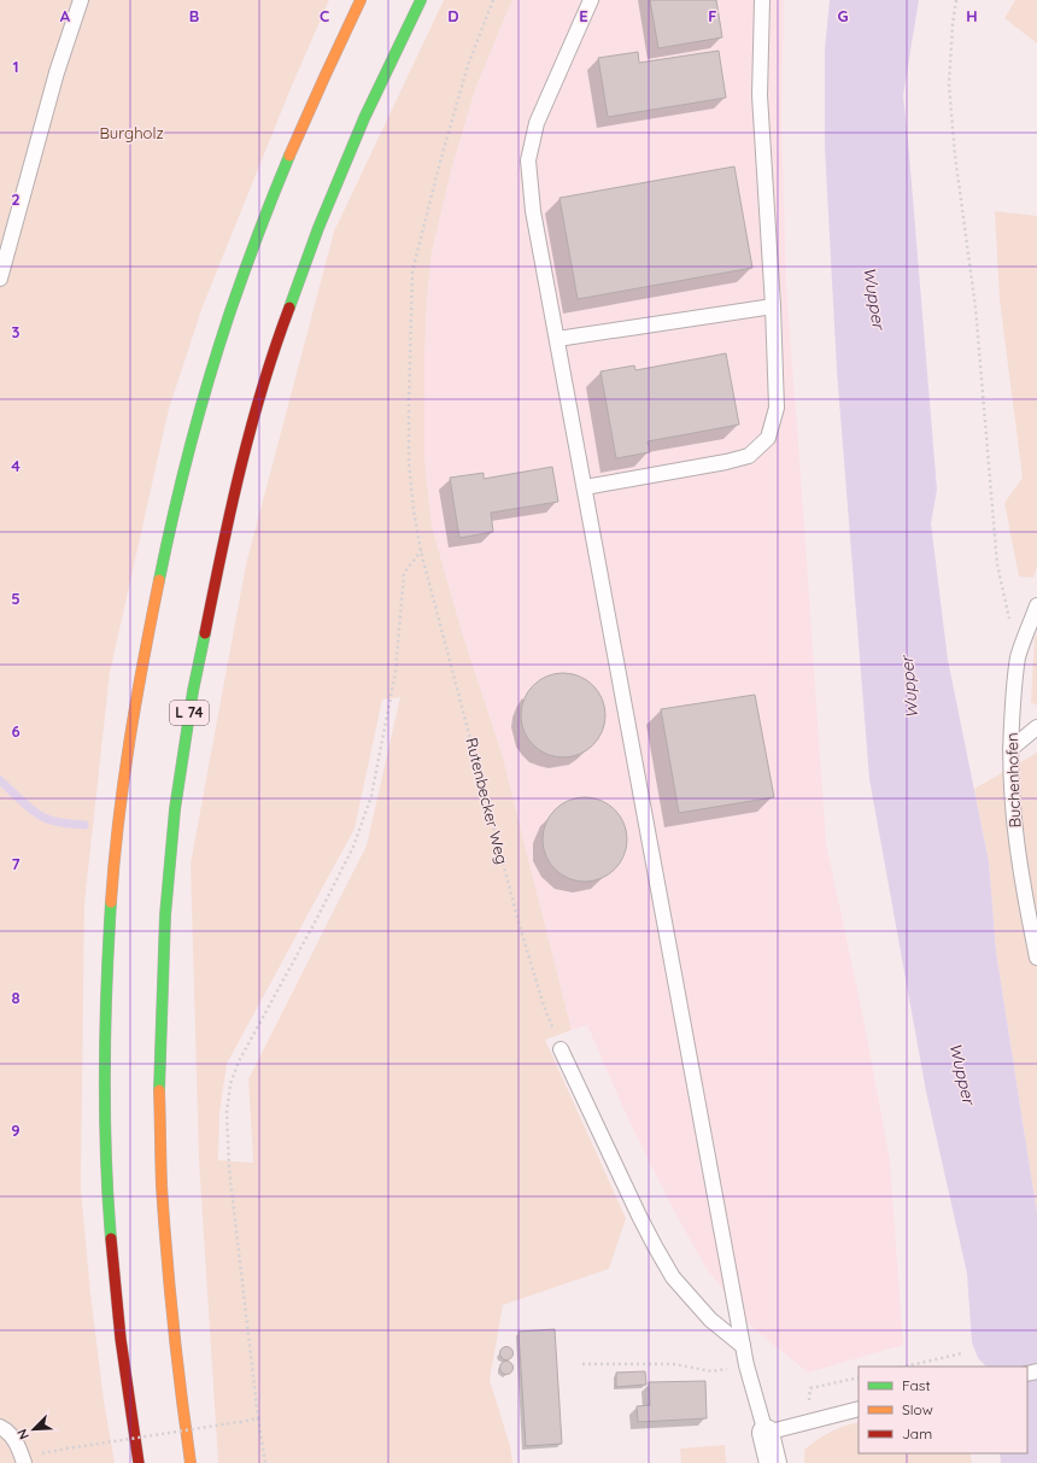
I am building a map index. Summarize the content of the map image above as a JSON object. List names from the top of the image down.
{
  "streets": {
    "highway": ["L 74"],
    "lane": ["Buchenhofen"],
    "path": ["Rutenbecker Weg"]
  },
  "water": ["Wupper"],
  "parks": ["Burgholz"],
  "legend": ["Fast", "Slow", "Jam"],
  "north": "bottom left",
  "grid": {
    "columns": [
      "A",
      "B",
      "C",
      "D",
      "E",
      "F",
      "G",
      "H"
    ],
    "rows": [
      "1",
      "2",
      "3",
      "4",
      "5",
      "6",
      "7",
      "8",
      "9"
    ]
  }
}
